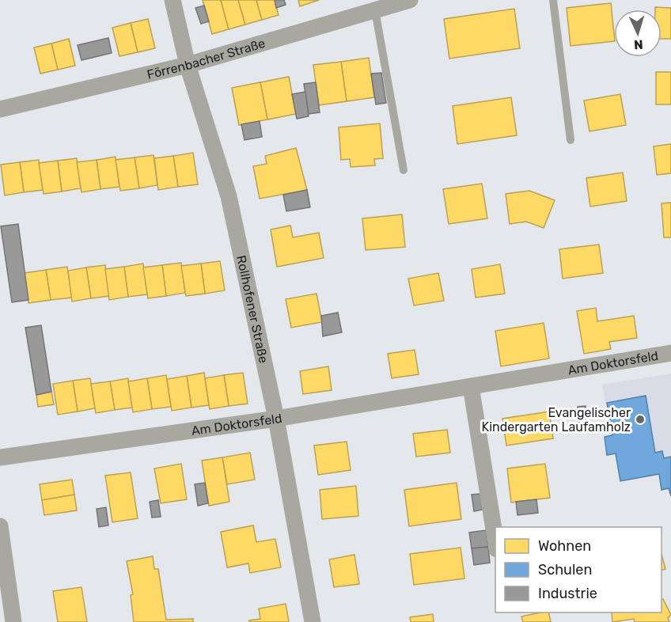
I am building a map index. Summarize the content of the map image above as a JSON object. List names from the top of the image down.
{
  "streets": {
    "street": ["Förrenbacher Straße", "Rollhofener Straße", "Am Doktorsfeld"]
  },
  "crossings": [
    ["Förrenbacher Straße", "Rollhofener Straße"],
    ["Rollhofener Straße", "Am Doktorsfeld"]
  ],
  "places": ["Evangelischer Kindergarten Laufamholz"],
  "legend": ["Wohnen", "Schulen", "Industrie"],
  "north": "bottom"
}
